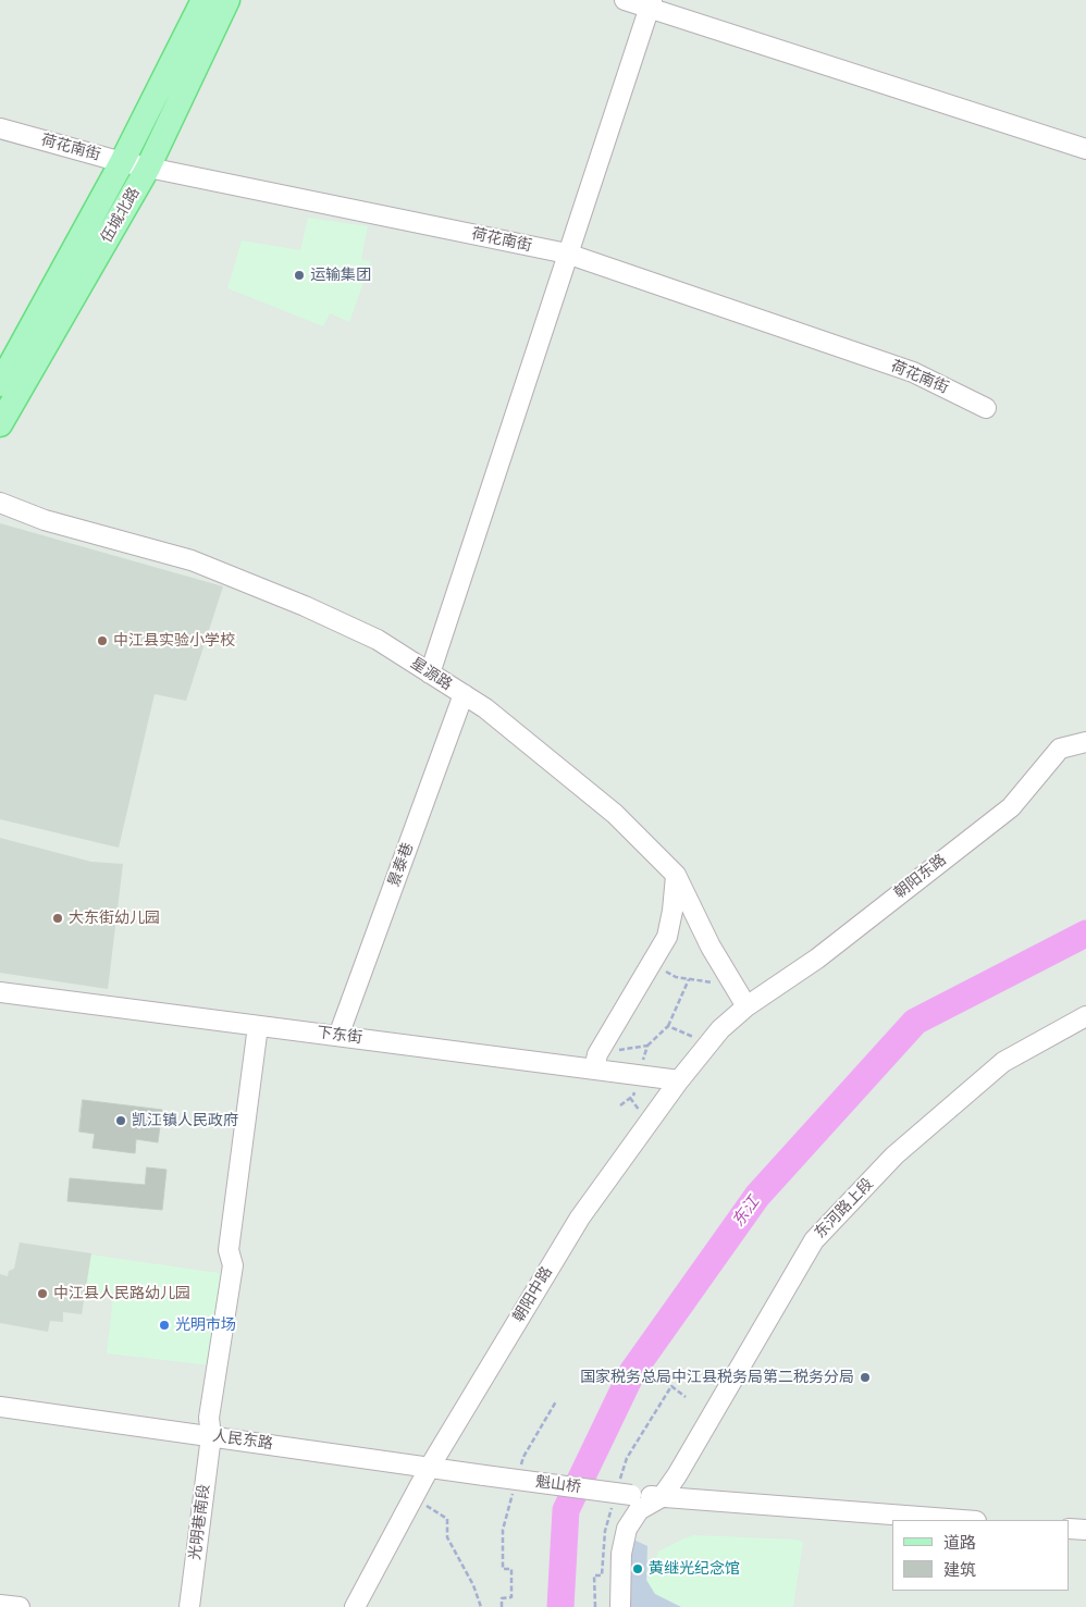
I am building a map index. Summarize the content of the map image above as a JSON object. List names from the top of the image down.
{
  "streets": {
    "main road": ["伍城北路"],
    "street": [
      "荷花南街",
      "星源路",
      "景泰巷",
      "朝阳东路",
      "下东街",
      "东河路上段",
      "朝阳中路",
      "人民东路",
      "魁山桥",
      "光明巷南段"
    ]
  },
  "crossings": [
    ["荷花南街", "伍城北路"],
    ["星源路", "景泰巷"],
    ["星源路", "朝阳东路"],
    ["星源路", "朝阳中路"],
    ["景泰巷", "下东街"],
    ["朝阳东路", "朝阳中路"],
    ["下东街", "朝阳中路"],
    ["下东街", "光明巷南段"],
    ["东河路上段", "魁山桥"],
    ["朝阳中路", "人民东路"],
    ["人民东路", "魁山桥"],
    ["人民东路", "光明巷南段"]
  ],
  "water": ["东江"],
  "places": [
    "运输集团",
    "中江县实验小学校",
    "大东街幼儿园",
    "凯江镇人民政府",
    "中江县人民路幼儿园",
    "光明市场",
    "国家税务总局中江县税务局第二税务分局",
    "黄继光纪念馆"
  ],
  "legend": ["道路", "建筑"]
}
